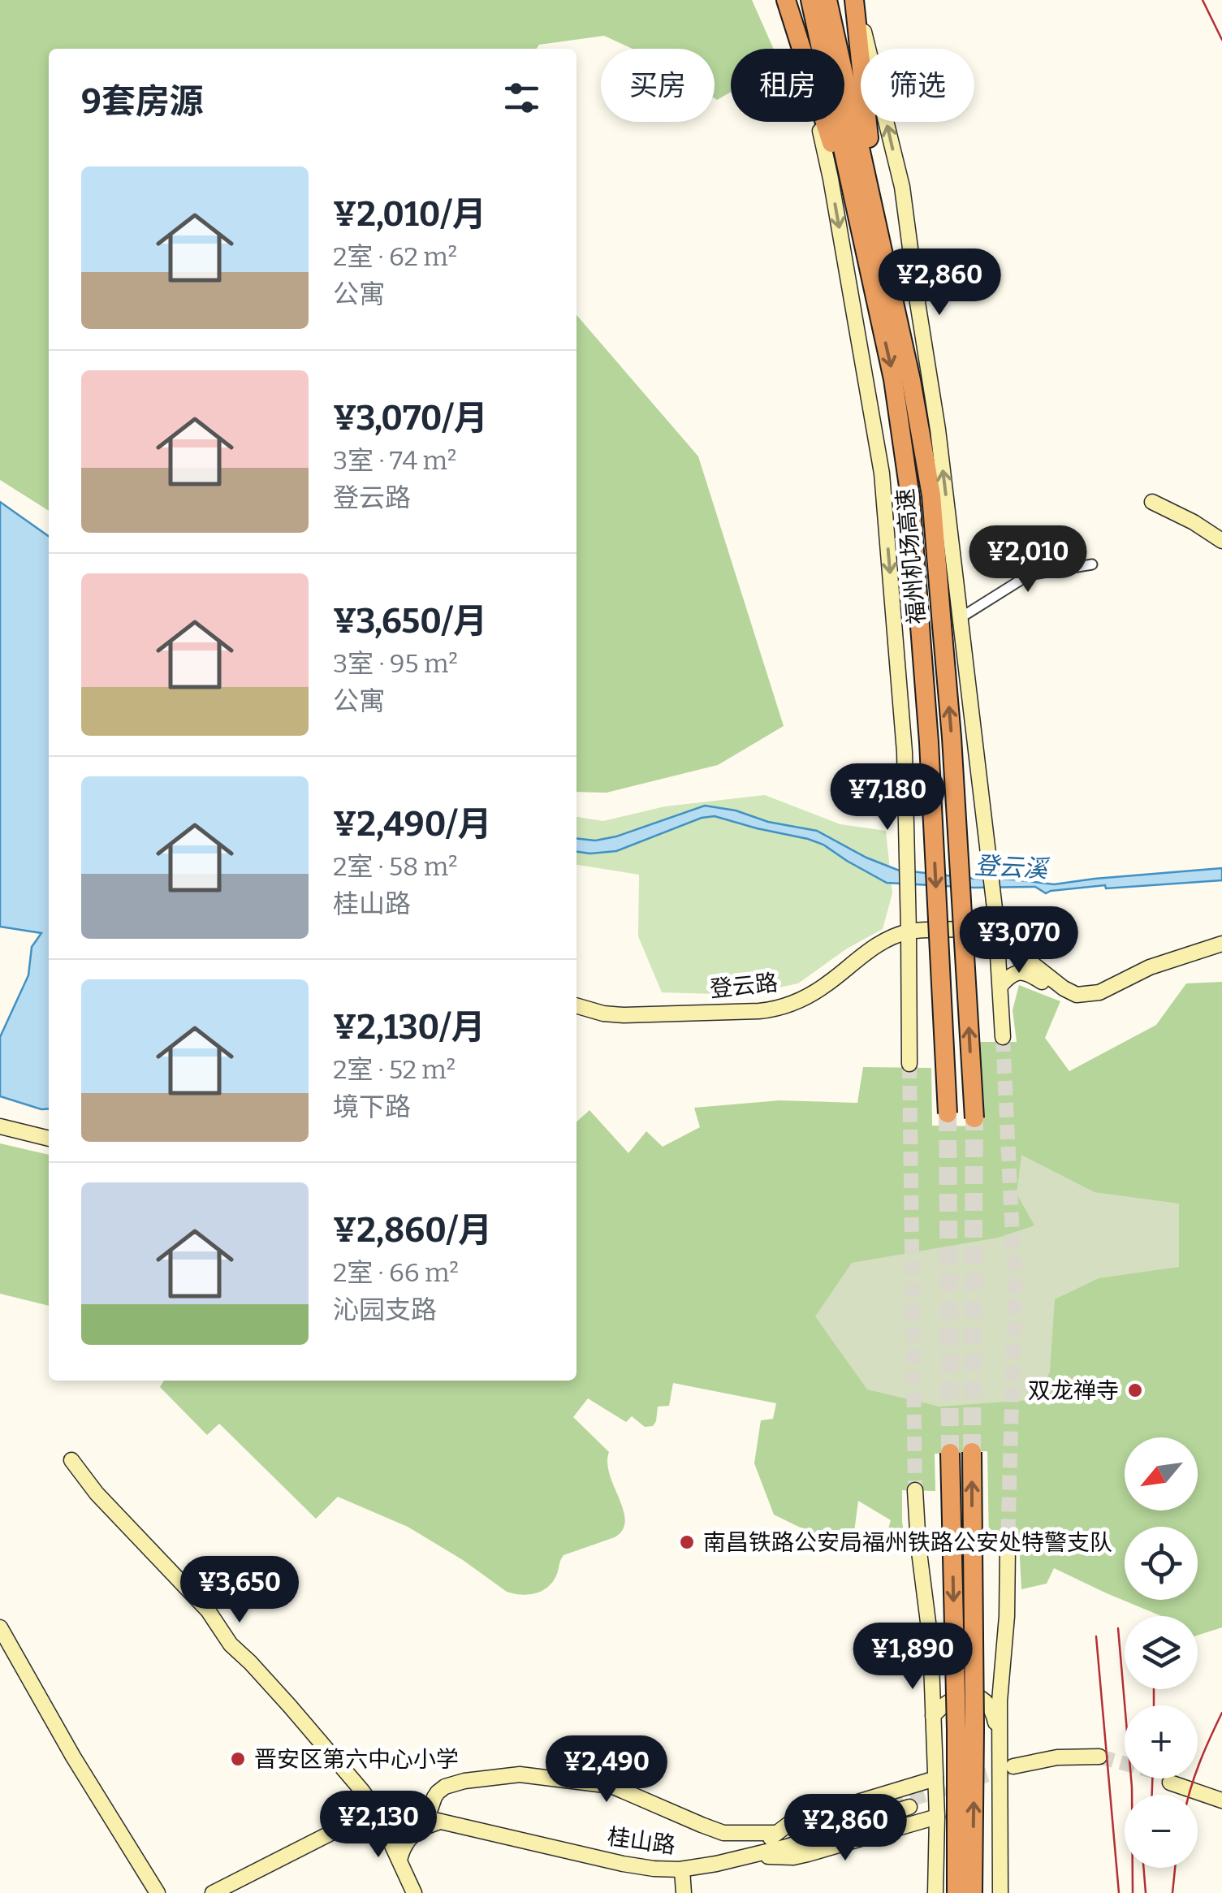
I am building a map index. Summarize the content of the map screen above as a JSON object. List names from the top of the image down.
{
  "streets": {
    "highway": ["福州机场高速"],
    "main road": ["登云路", "桂山路"]
  },
  "water": ["登云溪"],
  "places": ["双龙禅寺", "南昌铁路公安局福州铁路公安处特警支队", "晋安区第六中心小学"],
  "north": "bottom left",
  "page": {
    "chip": ["买房", "租房", "筛选"],
    "heading": "9套房源",
    "list": [
      {
        "name": "¥2,010/月",
        "note": "2室 · 62 m² · 公寓"
      },
      {
        "name": "¥3,070/月",
        "note": "3室 · 74 m² · 登云路"
      },
      {
        "name": "¥3,650/月",
        "note": "3室 · 95 m² · 公寓"
      },
      {
        "name": "¥2,490/月",
        "note": "2室 · 58 m² · 桂山路"
      },
      {
        "name": "¥2,130/月",
        "note": "2室 · 52 m² · 境下路"
      },
      {
        "name": "¥2,860/月",
        "note": "2室 · 66 m² · 沁园支路"
      }
    ],
    "price": [
      "¥2,860",
      "¥2,010",
      "¥7,180",
      "¥3,070",
      "¥3,650",
      "¥1,890",
      "¥2,490",
      "¥2,130",
      "¥2,860"
    ],
    "map_buttons": ["+", "−"]
  }
}
